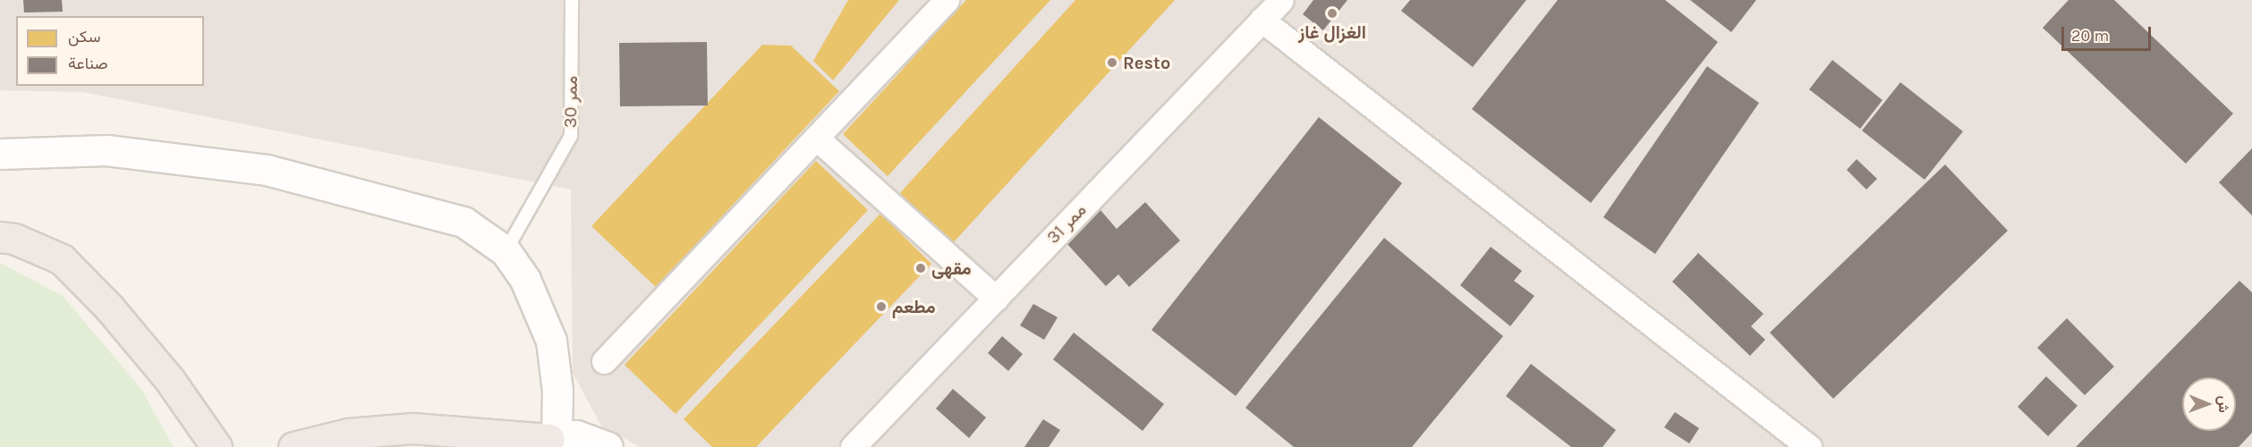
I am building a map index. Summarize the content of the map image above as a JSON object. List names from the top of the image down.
{
  "streets": {
    "street": ["ممر 31"],
    "lane": ["ممر 30"]
  },
  "places": [
    "الغزال غاز",
    "Resto",
    "مقهى",
    "مطعم"
  ],
  "legend": ["سكن", "صناعة"],
  "scale_bar": "20 m",
  "north": "right"
}
